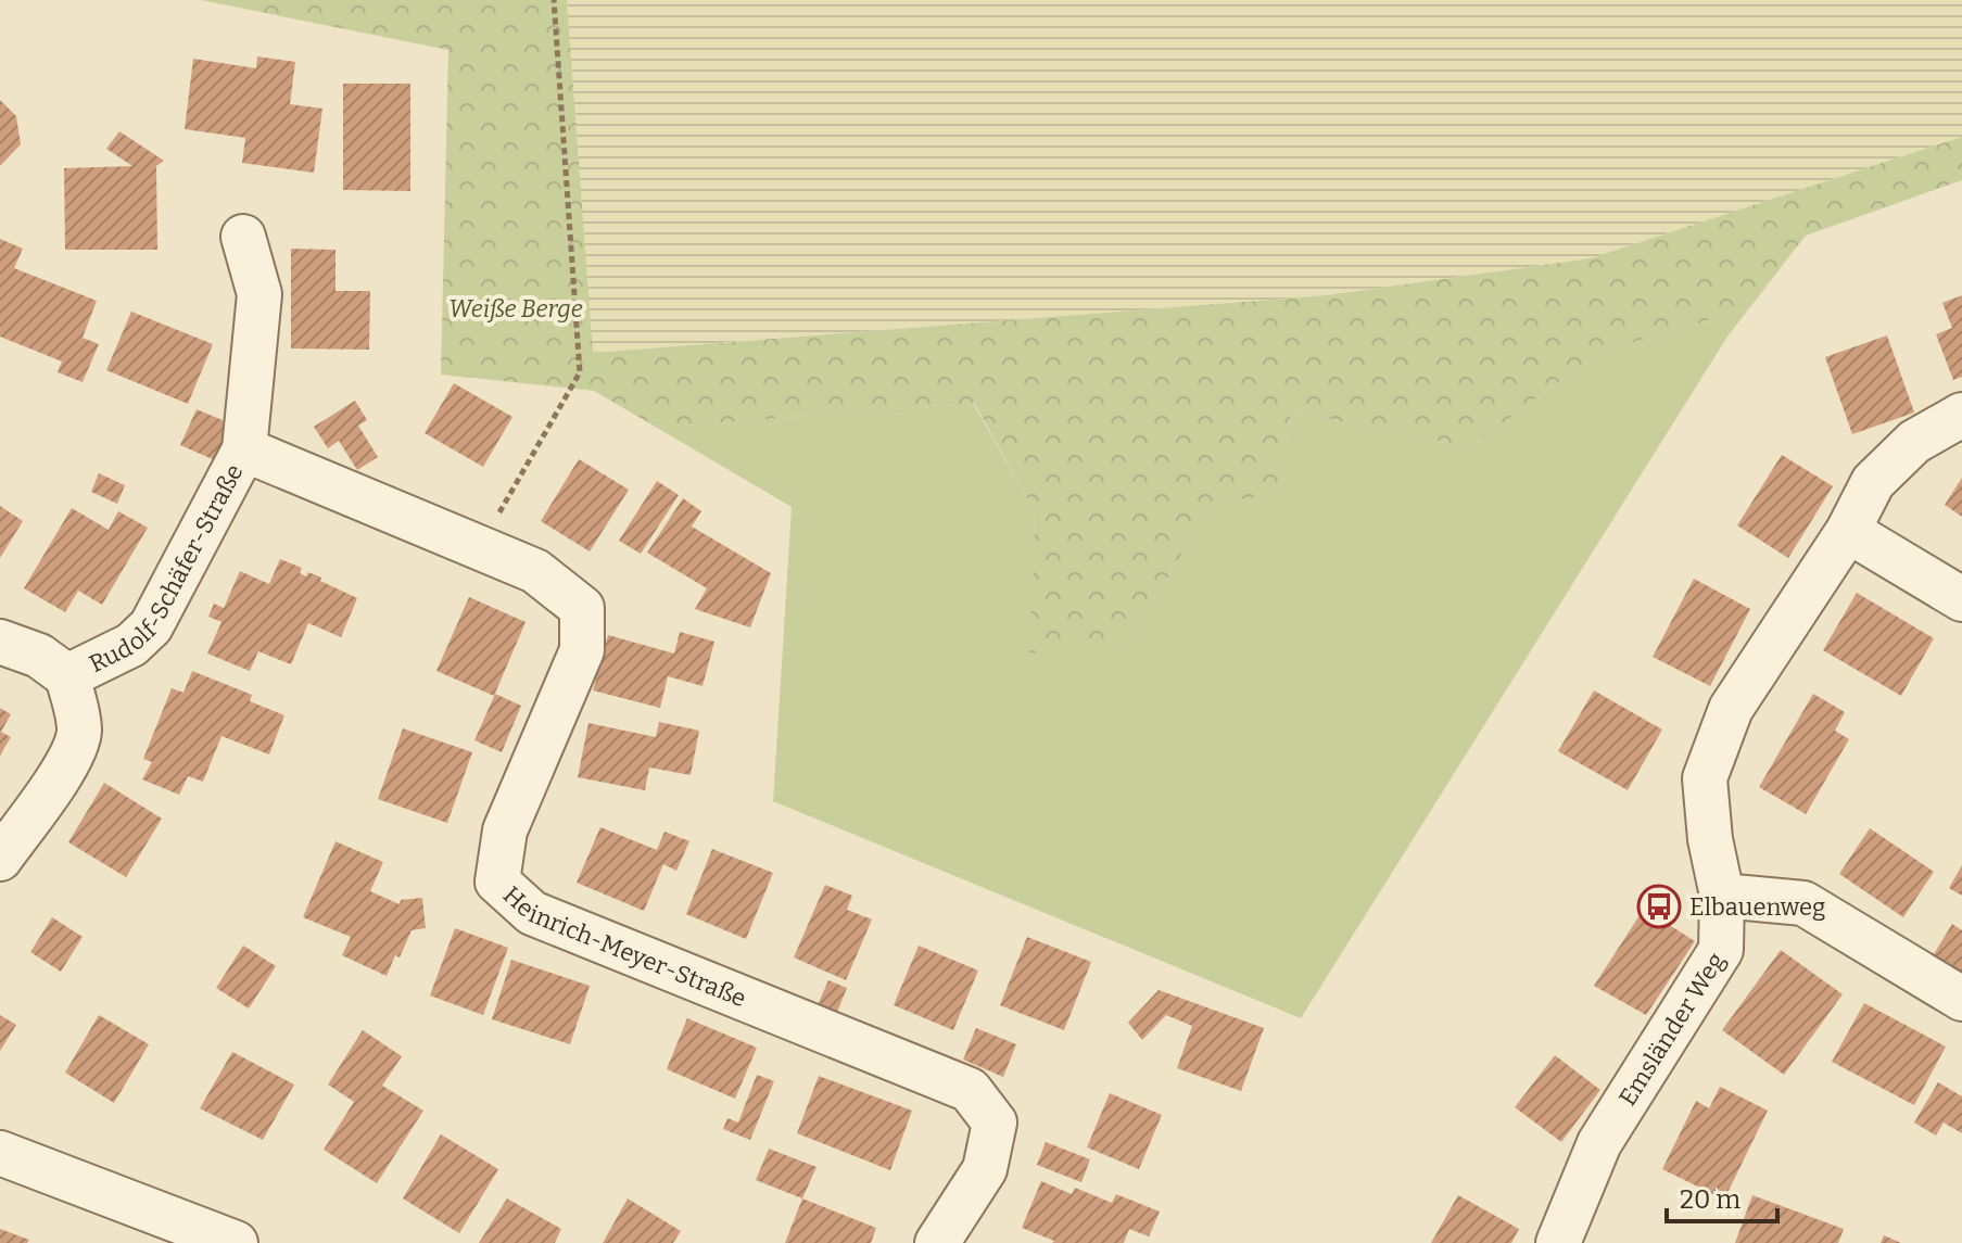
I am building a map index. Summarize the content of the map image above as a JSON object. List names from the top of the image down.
{
  "streets": {
    "street": ["Rudolf-Schäfer-Straße", "Heinrich-Meyer-Straße", "Emsländer Weg"]
  },
  "crossings": [
    ["Rudolf-Schäfer-Straße", "Heinrich-Meyer-Straße"]
  ],
  "parks": ["Weiße Berge"],
  "places": {
    "bus stop": ["Elbauenweg"]
  },
  "scale_bar": "20 m"
}
